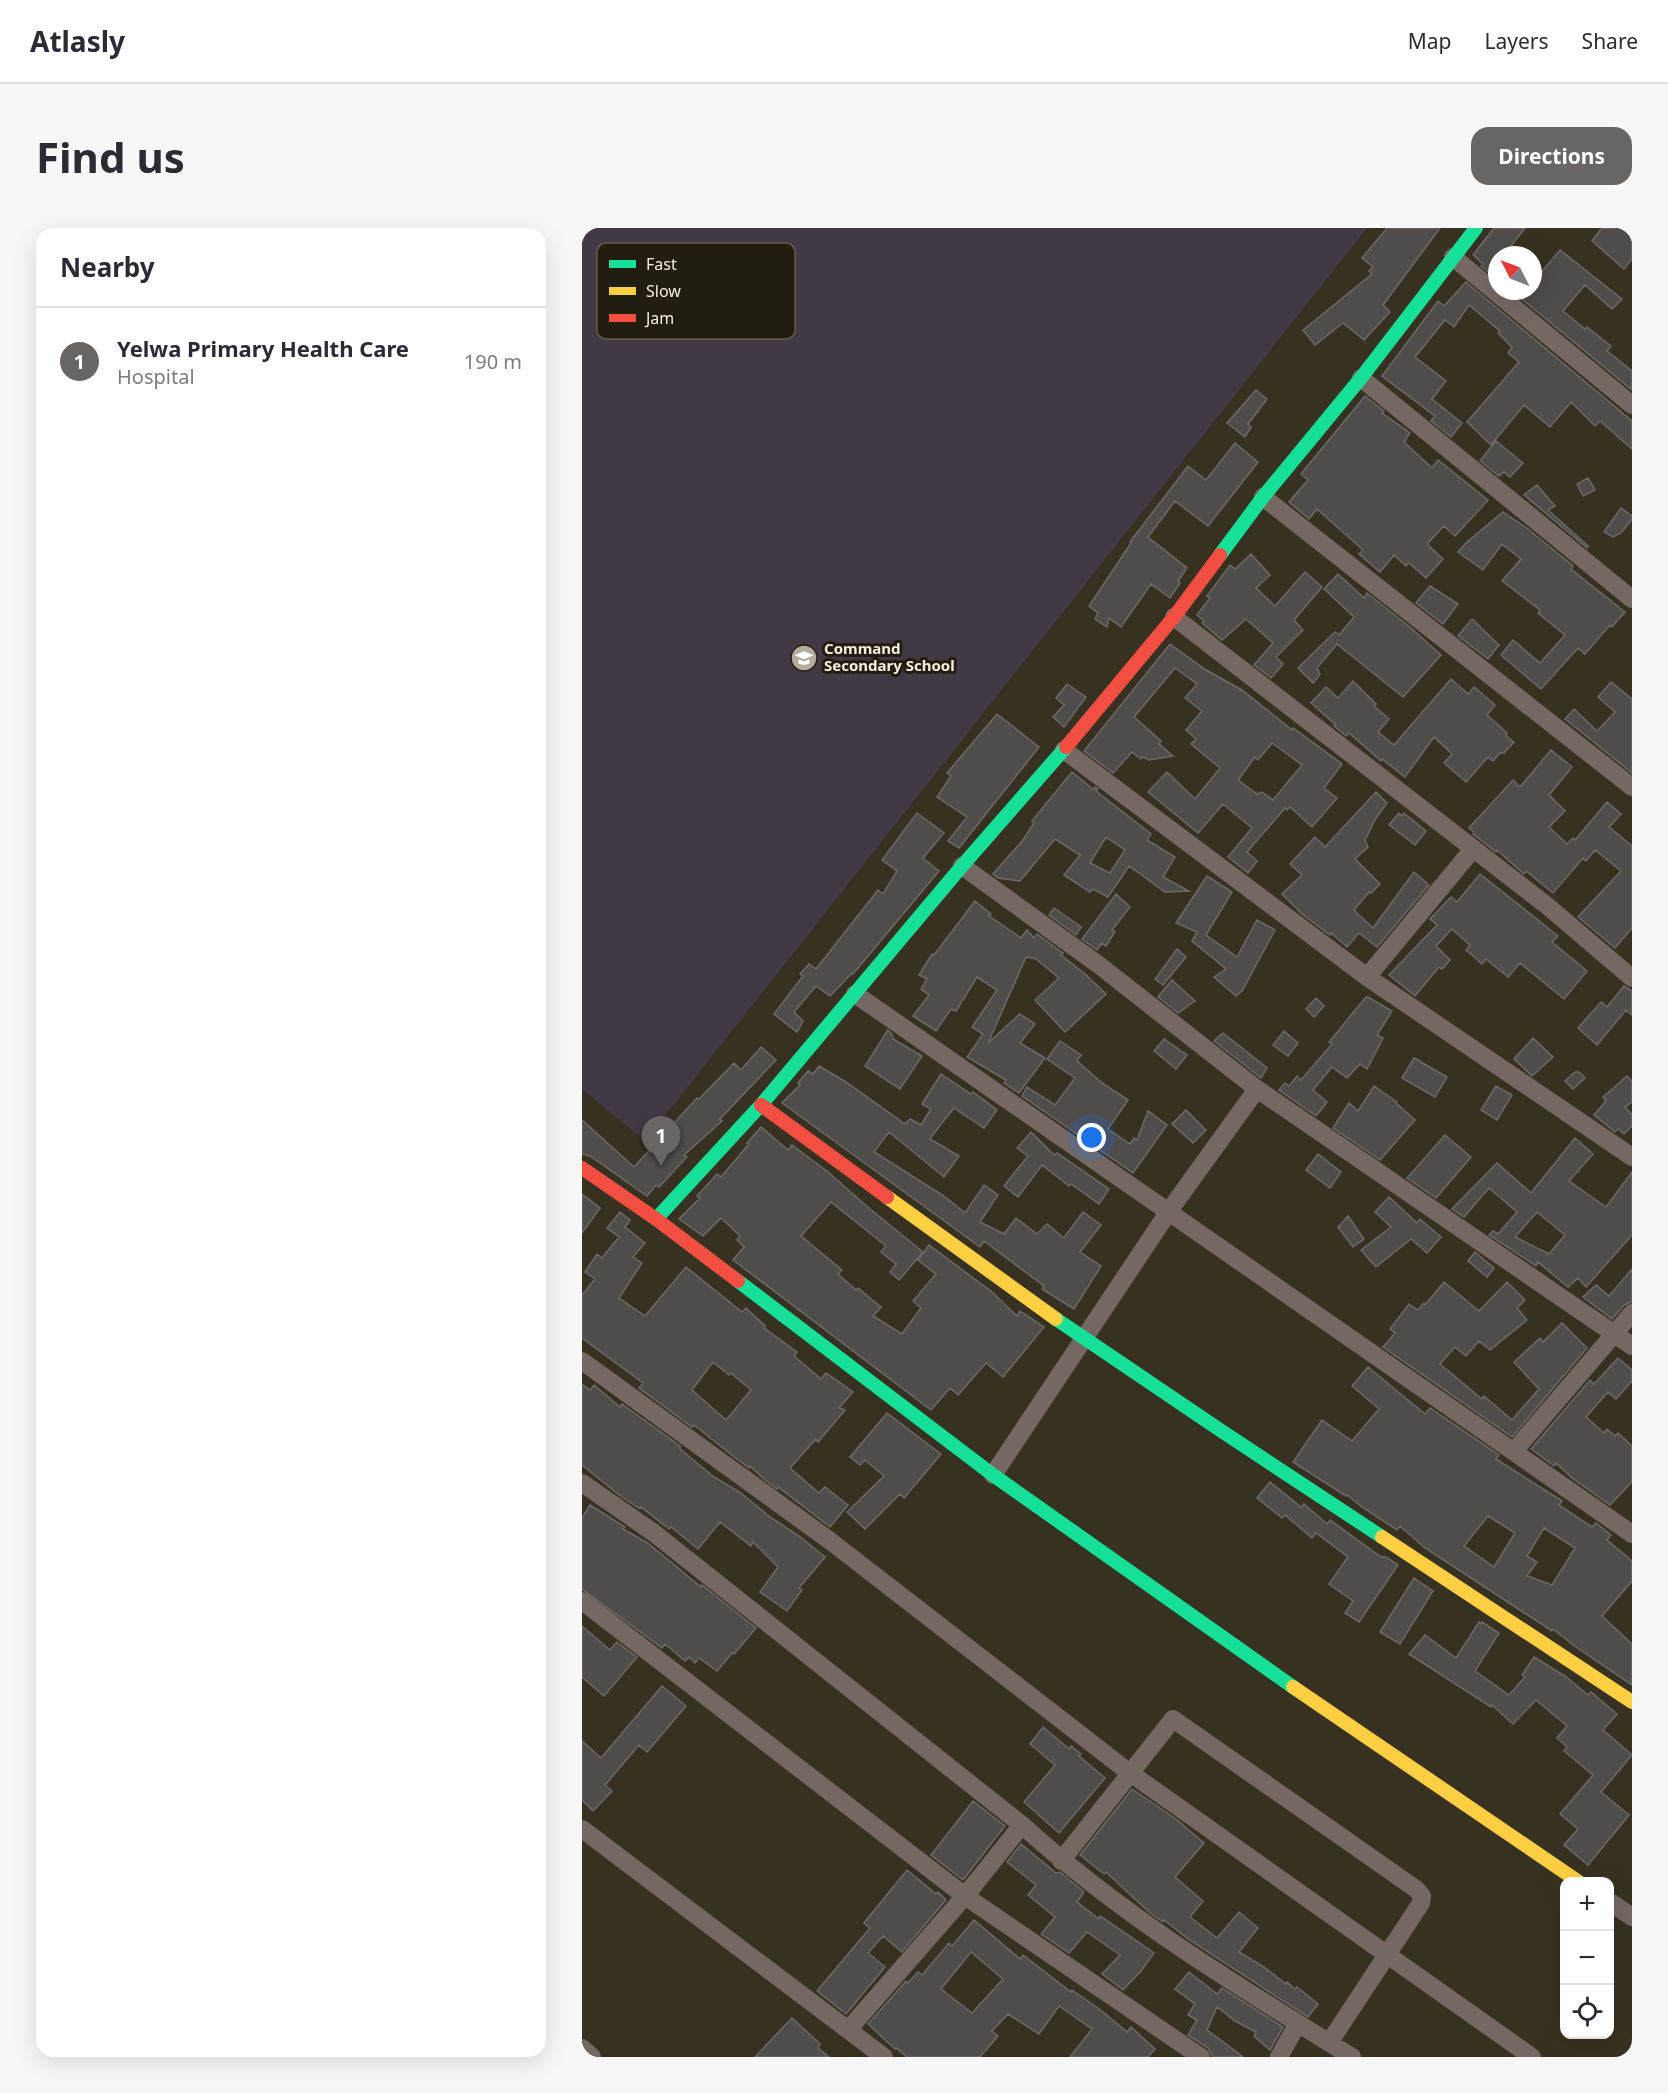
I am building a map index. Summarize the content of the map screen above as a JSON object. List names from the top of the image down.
{
  "places": {
    "school or university": ["Command Secondary School"]
  },
  "legend": ["Fast", "Slow", "Jam"],
  "north": "top left",
  "page": {
    "header": "Atlasly",
    "nav": ["Map", "Layers", "Share"],
    "buttons": "Directions",
    "title": "Find us",
    "heading": "Nearby",
    "list": [
      {
        "mark": "1",
        "name": "Yelwa Primary Health Care",
        "note": "Hospital",
        "value": "190 m"
      }
    ],
    "pins": "1",
    "map_buttons": ["+", "−"]
  }
}
